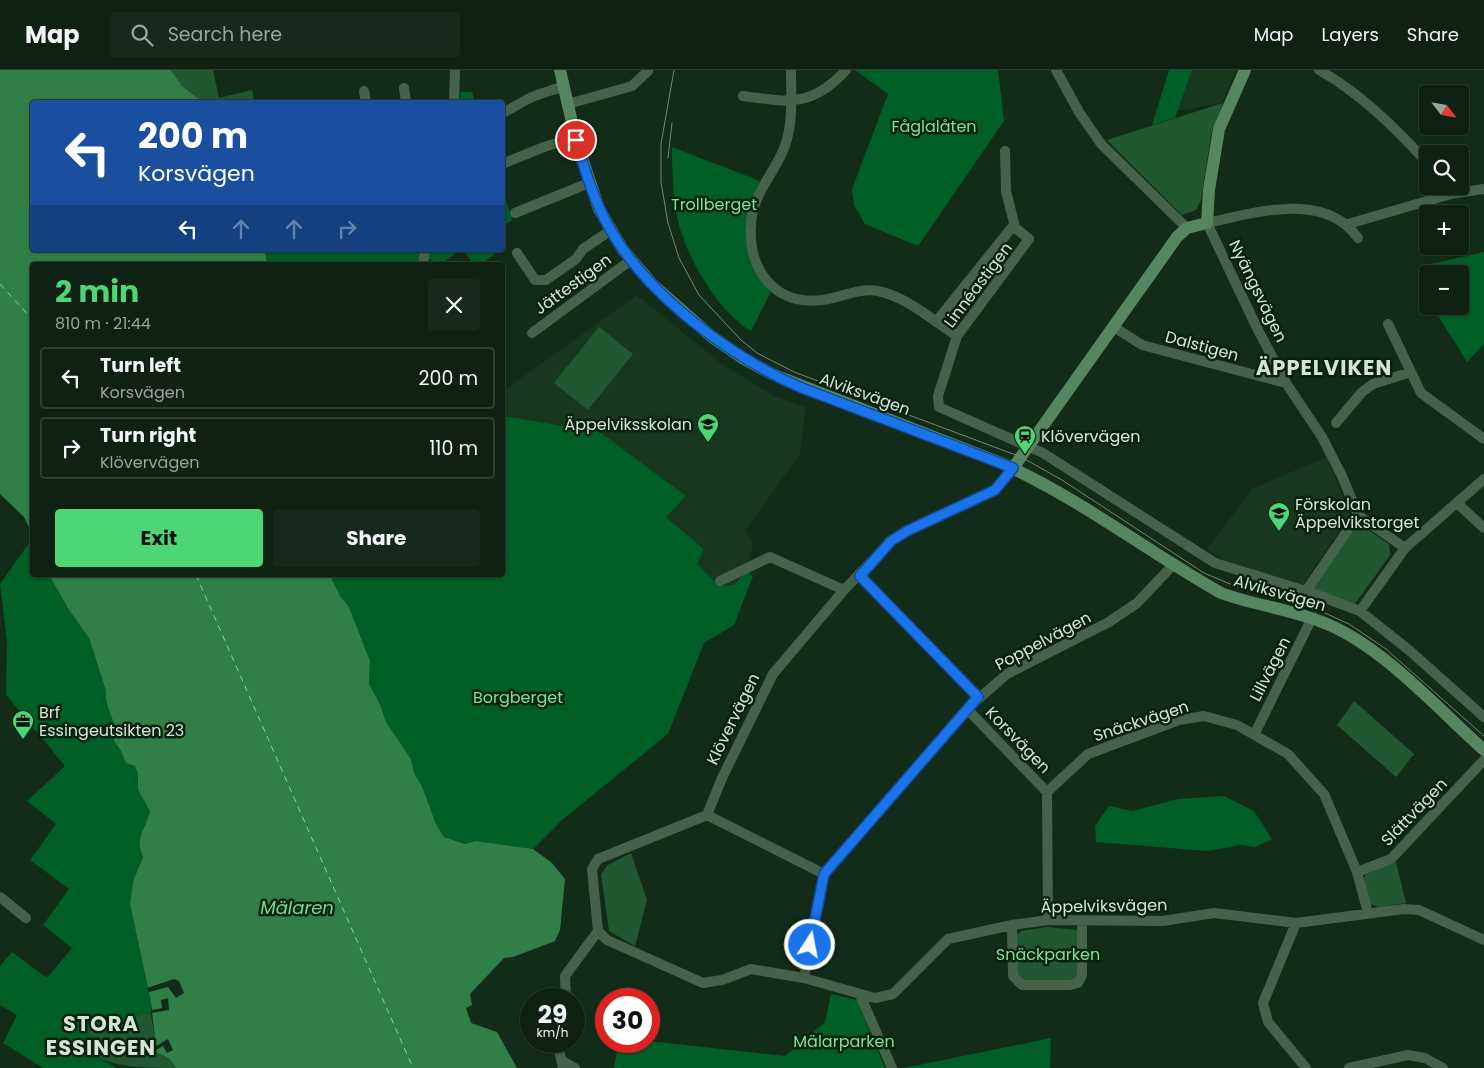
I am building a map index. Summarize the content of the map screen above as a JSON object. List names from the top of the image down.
{
  "streets": {
    "street": [
      "Jättestigen",
      "Linnéastigen",
      "Nyängsvägen",
      "Dalstigen",
      "Alviksvägen",
      "Poppelvägen",
      "Lillvägen",
      "Klövervägen",
      "Snäckvägen",
      "Korsvägen",
      "Slättvägen",
      "Äppelviksvägen"
    ]
  },
  "crossings": [
    ["Jättestigen", "Alviksvägen"],
    ["Linnéastigen", "Alviksvägen"],
    ["Linnéastigen", "Klövervägen"],
    ["Nyängsvägen", "Dalstigen"],
    ["Dalstigen", "Klövervägen"],
    ["Alviksvägen", "Poppelvägen"],
    ["Alviksvägen", "Lillvägen"],
    ["Alviksvägen", "Klövervägen"],
    ["Poppelvägen", "Korsvägen"],
    ["Lillvägen", "Snäckvägen"],
    ["Klövervägen", "Korsvägen"],
    ["Snäckvägen", "Korsvägen"],
    ["Snäckvägen", "Slättvägen"],
    ["Snäckvägen", "Äppelviksvägen"]
  ],
  "districts": ["ÄPPELVIKEN", "STORA ESSINGEN"],
  "water": ["Mälaren"],
  "parks": [
    "Fåglalåten",
    "Trollberget",
    "Borgberget",
    "Snäckparken",
    "Mälarparken"
  ],
  "places": {
    "school or university": ["Äppelviksskolan", "Förskolan Äppelvikstorget"],
    "station": ["Klövervägen"],
    "office": ["Brf Essingeutsikten 23"]
  },
  "north": "bottom right",
  "page": {
    "header": "Map",
    "search": "Search here",
    "nav": ["Map", "Layers", "Share"],
    "map_buttons": ["+", "−"],
    "turn": ["200 m", "Korsvägen"],
    "heading": ["2 min", "810 m · 21:44"],
    "list": [
      {
        "name": "Turn left",
        "note": "Korsvägen",
        "value": "200 m"
      },
      {
        "name": "Turn right",
        "note": "Klövervägen",
        "value": "110 m"
      }
    ],
    "buttons": ["Exit", "Share"],
    "speed": "29 km/h",
    "limit": "30"
  }
}
